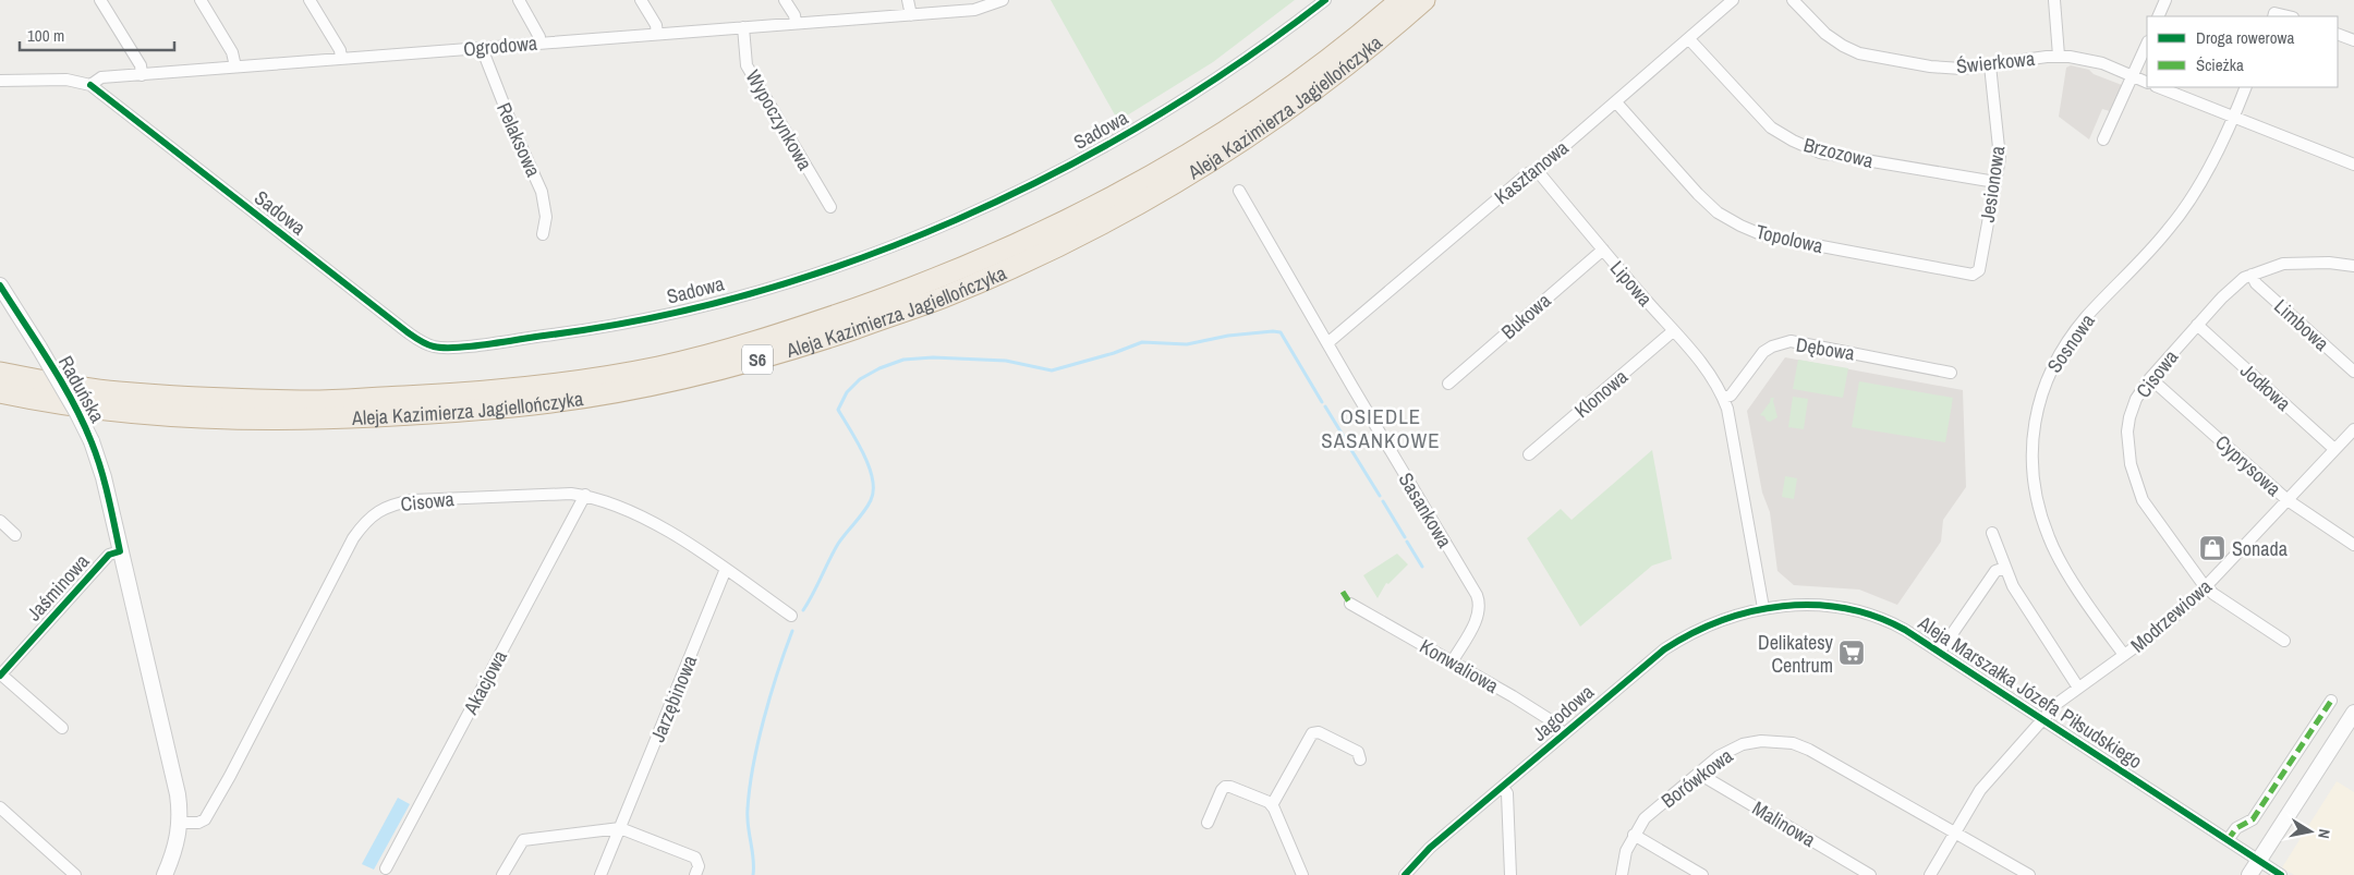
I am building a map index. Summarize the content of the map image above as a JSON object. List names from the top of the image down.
{
  "streets": {
    "highway": ["Aleja Kazimierza Jagiellończyka", "S6"],
    "street": [
      "Ogrodowa",
      "Świerkowa",
      "Wypoczynkowa",
      "Sadowa",
      "Relaksowa",
      "Brzozowa",
      "Kasztanowa",
      "Jesionowa",
      "Topolowa",
      "Lipowa",
      "Bukowa",
      "Limbowa",
      "Sosnowa",
      "Dębowa",
      "Cisowa",
      "Jodłowa",
      "Raduńska",
      "Klonowa",
      "Cyprysowa",
      "Sasankowa",
      "Jaśminowa",
      "Modrzewiowa",
      "Konwaliowa",
      "Akacjowa",
      "Aleja Marszałka Józefa Piłsudskiego",
      "Jarzębinowa",
      "Jagodowa",
      "Borówkowa",
      "Malinowa"
    ]
  },
  "crossings": [
    ["Ogrodowa", "Wypoczynkowa"],
    ["Ogrodowa", "Sadowa"],
    ["Ogrodowa", "Relaksowa"],
    ["Świerkowa", "Jesionowa"],
    ["Brzozowa", "Kasztanowa"],
    ["Brzozowa", "Jesionowa"],
    ["Kasztanowa", "Topolowa"],
    ["Kasztanowa", "Lipowa"],
    ["Kasztanowa", "Sasankowa"],
    ["Jesionowa", "Topolowa"],
    ["Lipowa", "Bukowa"],
    ["Lipowa", "Dębowa"],
    ["Lipowa", "Klonowa"],
    ["Limbowa", "Cisowa"],
    ["Sosnowa", "Modrzewiowa"],
    ["Cisowa", "Jodłowa"],
    ["Cisowa", "Raduńska"],
    ["Cisowa", "Cyprysowa"],
    ["Cisowa", "Modrzewiowa"],
    ["Cisowa", "Akacjowa"],
    ["Cisowa", "Jarzębinowa"],
    ["Jodłowa", "Modrzewiowa"],
    ["Raduńska", "Jaśminowa"],
    ["Cyprysowa", "Modrzewiowa"],
    ["Sasankowa", "Konwaliowa"],
    ["Modrzewiowa", "Aleja Marszałka Józefa Piłsudskiego"],
    ["Konwaliowa", "Jagodowa"],
    ["Aleja Marszałka Józefa Piłsudskiego", "Jagodowa"],
    ["Borówkowa", "Malinowa"]
  ],
  "districts": ["OSIEDLE SASANKOWE"],
  "places": {
    "shop": ["Sonada"],
    "supermarket": ["Delikatesy Centrum"]
  },
  "legend": ["Droga rowerowa", "Ścieżka"],
  "scale_bar": "100 m",
  "north": "right"
}
